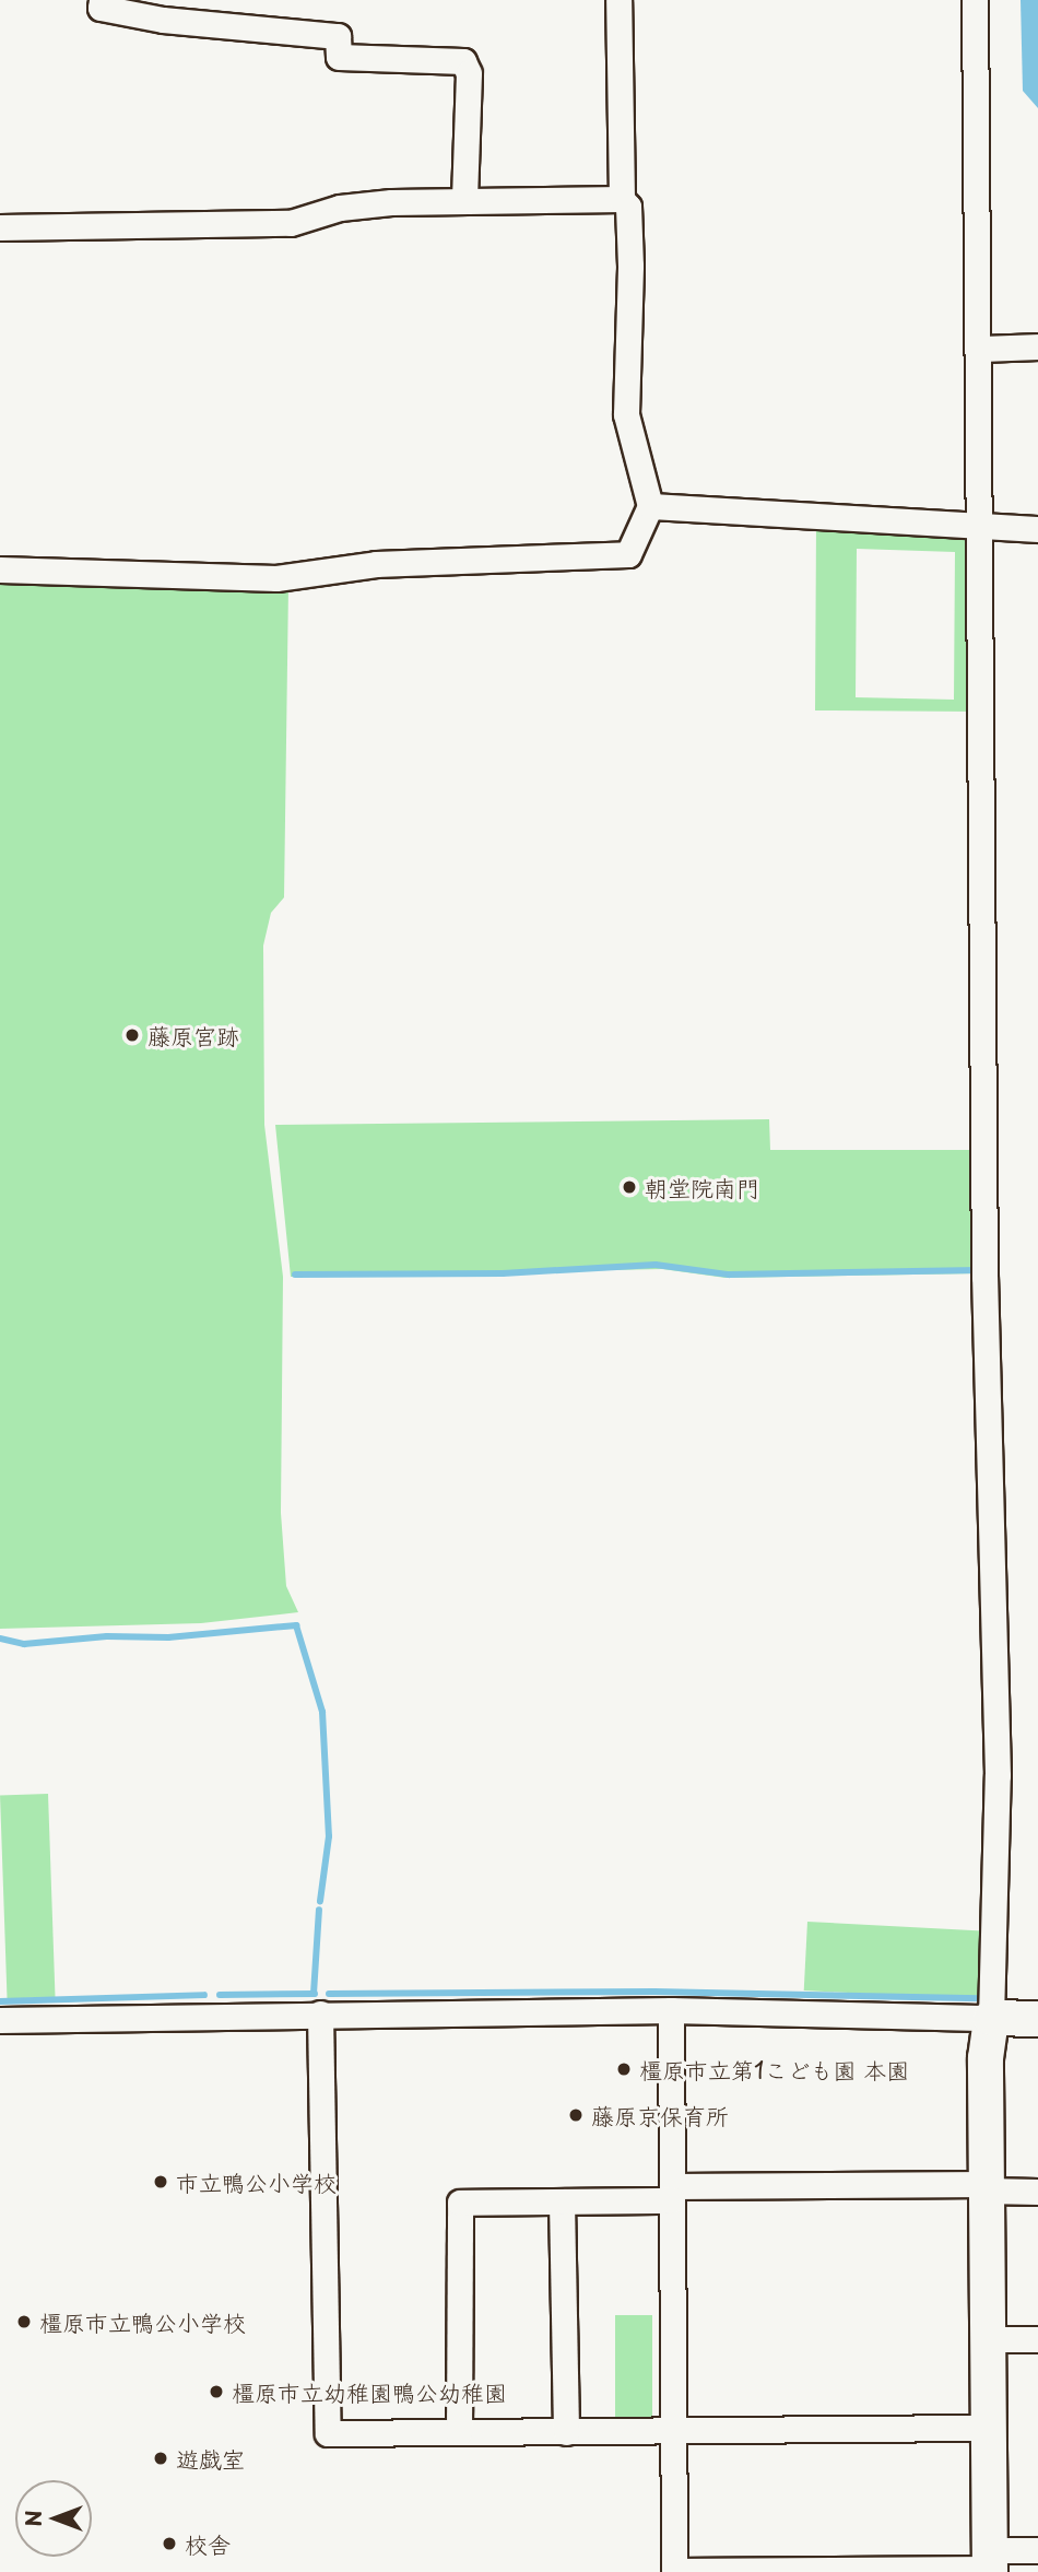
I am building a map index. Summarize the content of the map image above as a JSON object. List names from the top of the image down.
{
  "places": [
    "藤原宮跡",
    "朝堂院南門",
    "橿原市立第1こども園 本園",
    "藤原京保育所",
    "市立鴨公小学校",
    "橿原市立鴨公小学校",
    "橿原市立幼稚園鴨公幼稚園",
    "遊戯室",
    "校舎"
  ],
  "north": "left"
}
